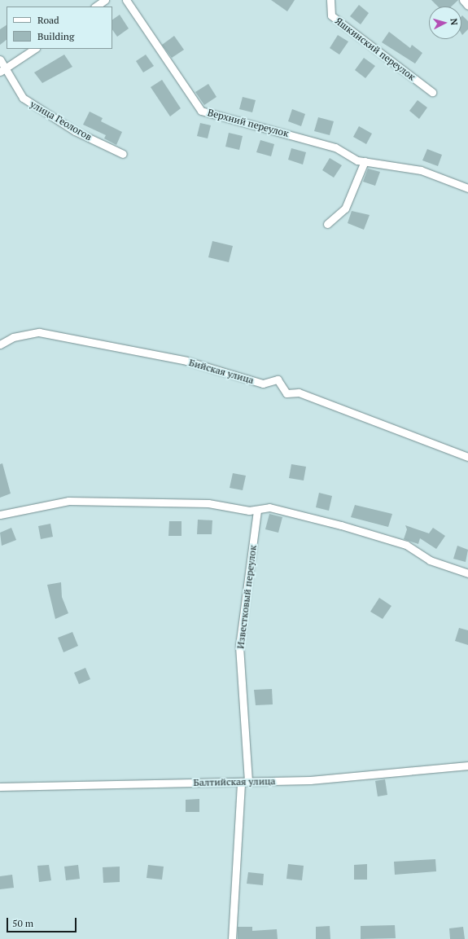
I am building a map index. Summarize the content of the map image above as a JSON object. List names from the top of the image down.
{
  "streets": {
    "street": [
      "Яшкинский переулок",
      "улица Геологов",
      "Верхний переулок",
      "Бийская улица",
      "Известковый переулок",
      "Балтийская улица"
    ]
  },
  "crossings": [
    ["Известковый переулок", "Балтийская улица"]
  ],
  "legend": ["Road", "Building"],
  "scale_bar": "50 m",
  "north": "right"
}
